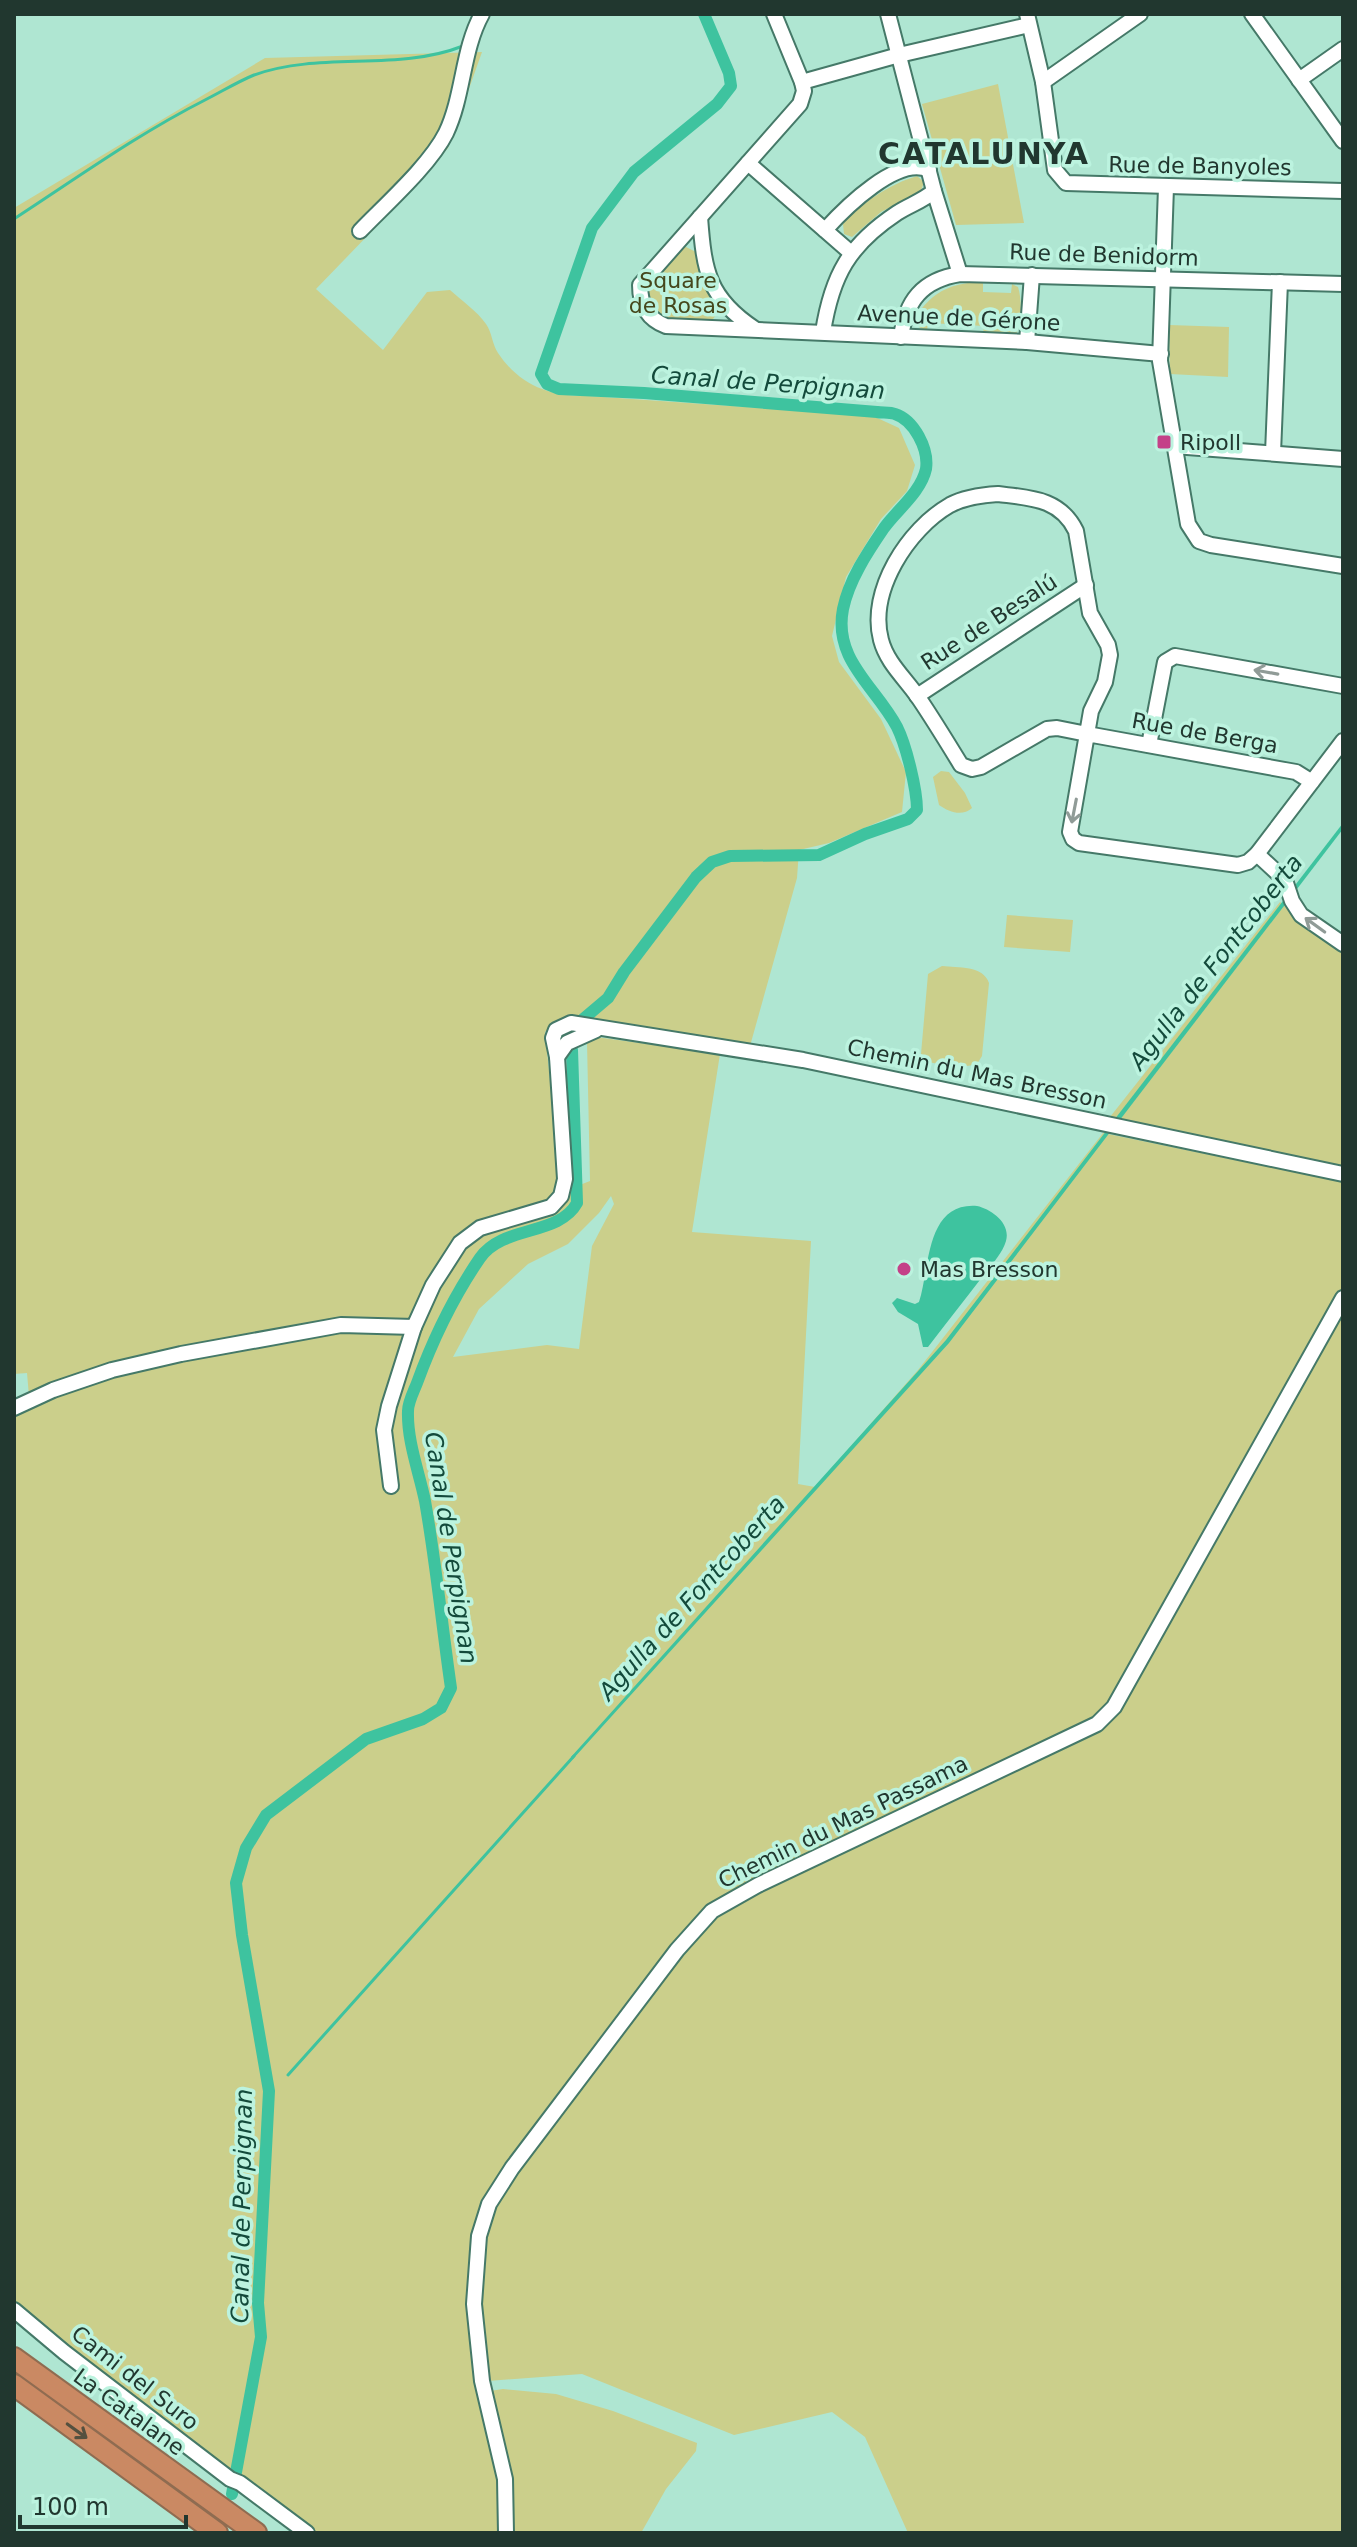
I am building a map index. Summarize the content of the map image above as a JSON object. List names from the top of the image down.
{
  "streets": {
    "highway": ["La Catalane"],
    "street": [
      "Rue de Banyoles",
      "Rue de Benidorm",
      "Avenue de Gérone",
      "Rue de Besalú",
      "Rue de Berga",
      "Chemin du Mas Bresson",
      "Chemin du Mas Passama",
      "Cami del Suro"
    ]
  },
  "crossings": [
    ["Rue de Benidorm", "Avenue de Gérone"],
    ["Rue de Besalú", "Rue de Berga"]
  ],
  "districts": ["CATALUNYA"],
  "water": ["Canal de Perpignan", "Agulla de Fontcoberta"],
  "parks": ["Square de Rosas"],
  "places": {
    "transit": ["Ripoll"],
    "other": ["Mas Bresson"]
  },
  "scale_bar": "100 m"
}
